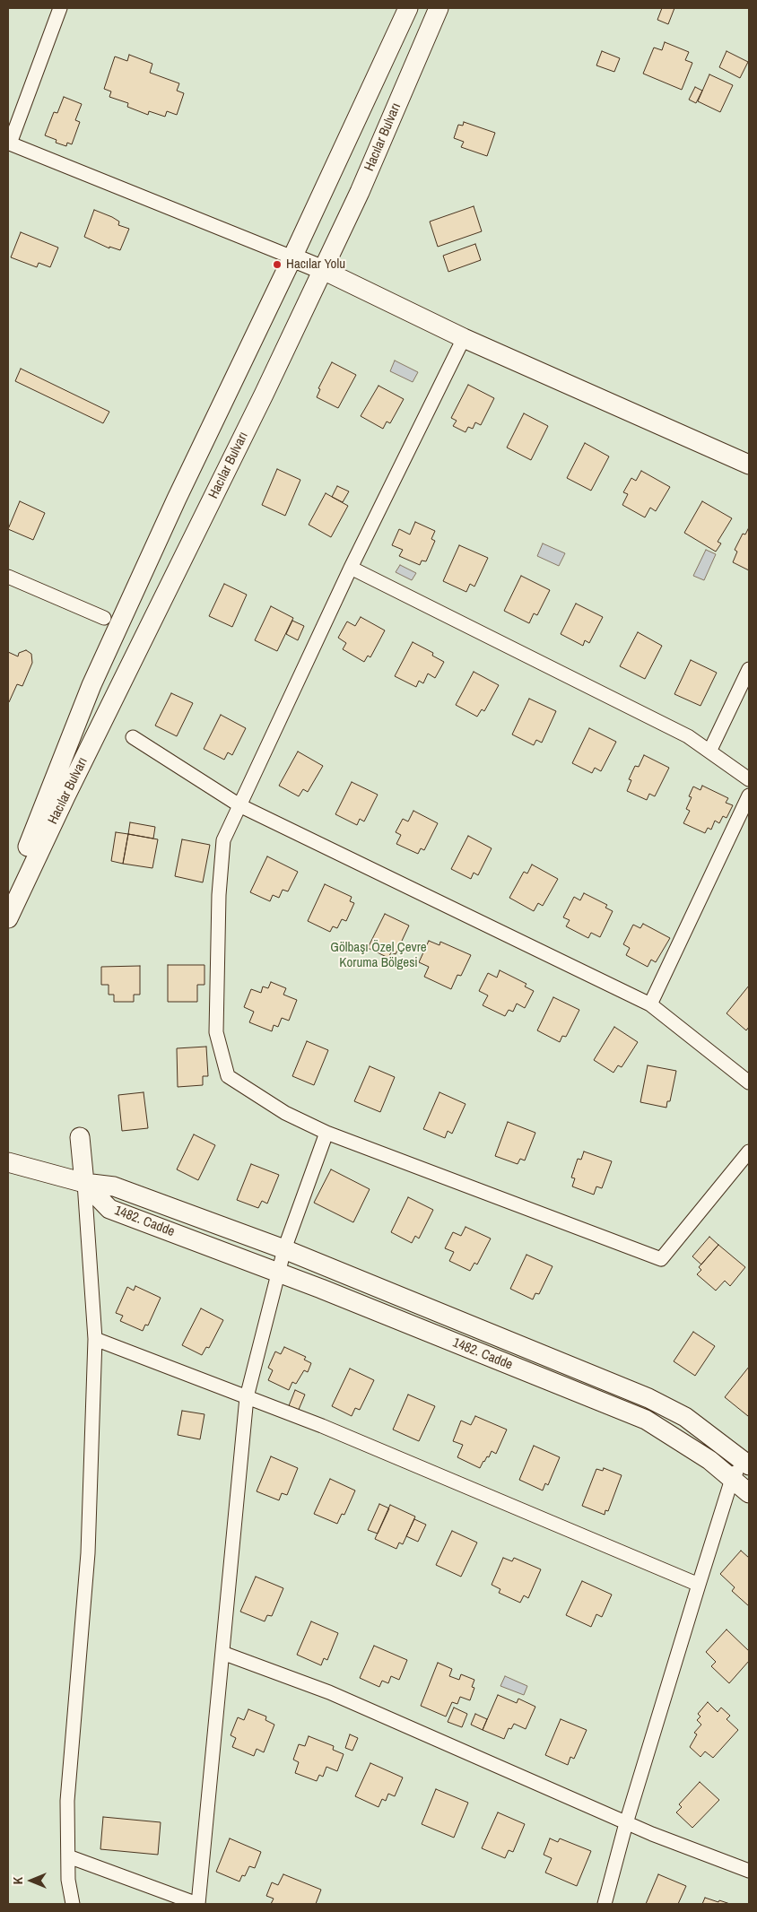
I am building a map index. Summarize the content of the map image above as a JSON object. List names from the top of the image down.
{
  "streets": {
    "street": ["Hacılar Bulvarı", "1482. Cadde"]
  },
  "parks": ["Gölbaşı Özel Çevre Koruma Bölgesi"],
  "places": ["Hacılar Yolu"],
  "north": "left"
}
